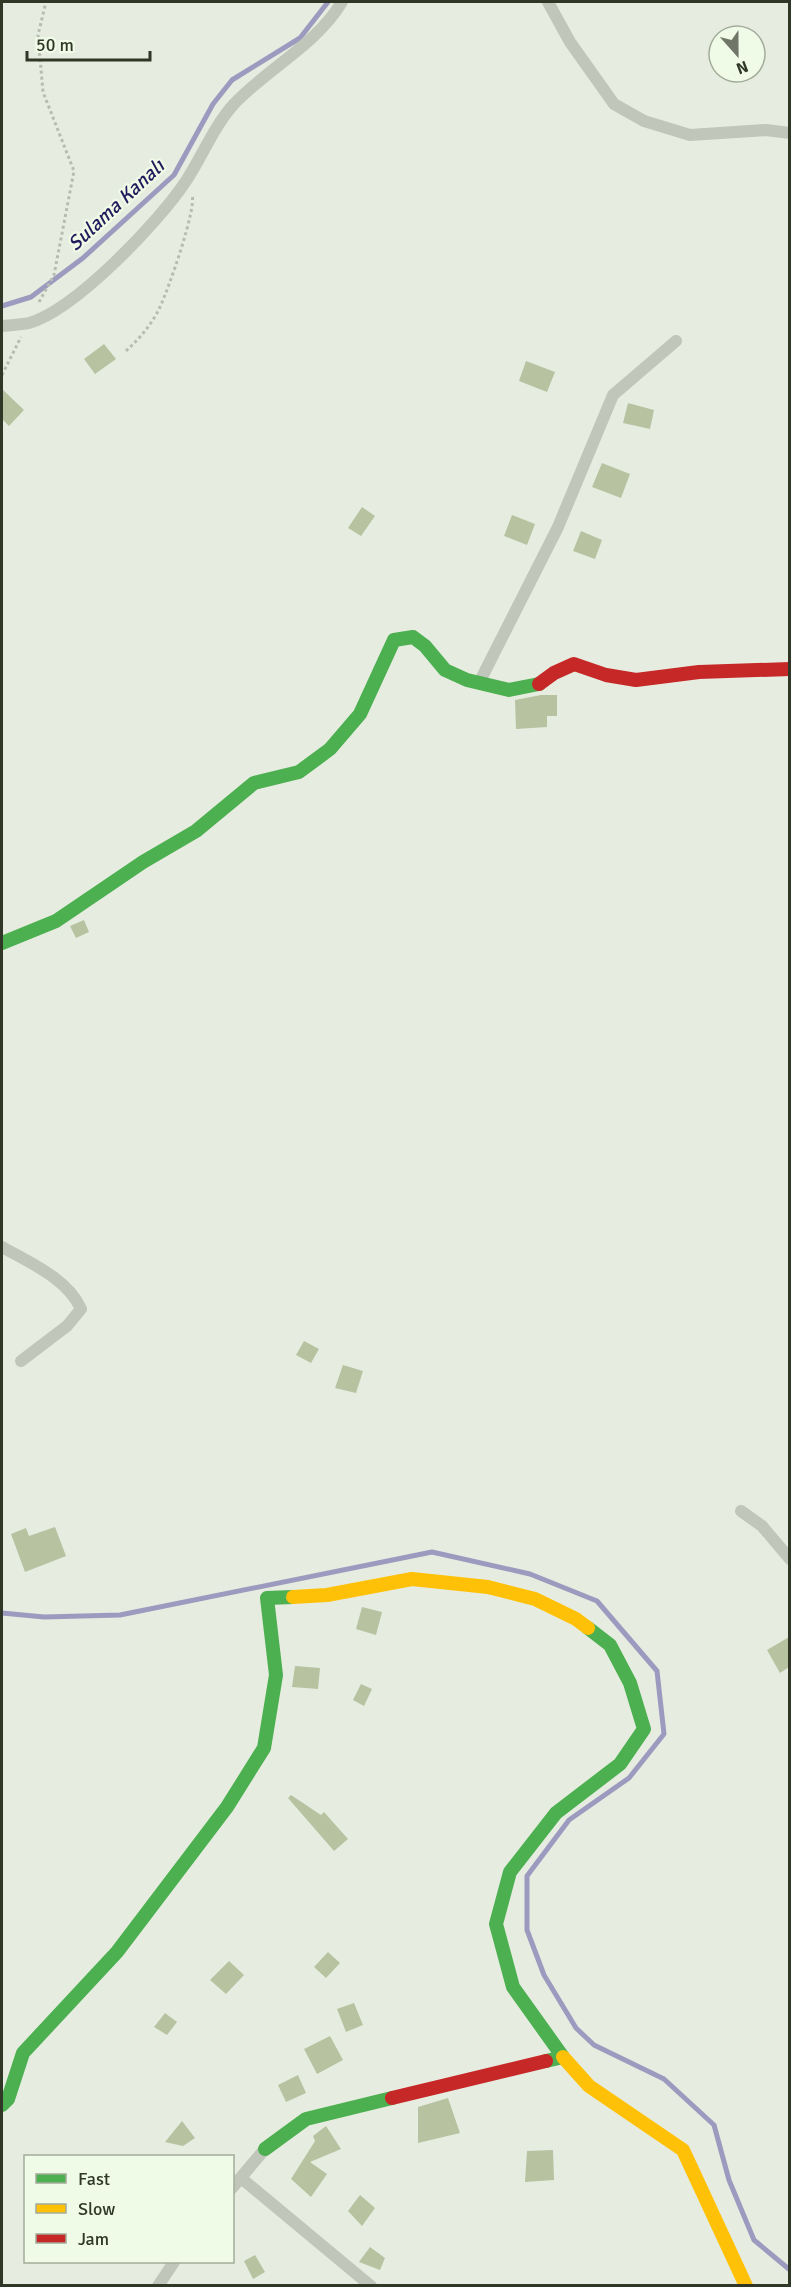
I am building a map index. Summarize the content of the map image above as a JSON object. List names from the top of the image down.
{
  "water": ["Sulama Kanalı"],
  "legend": ["Fast", "Slow", "Jam"],
  "scale_bar": "50 m",
  "north": "bottom"
}
